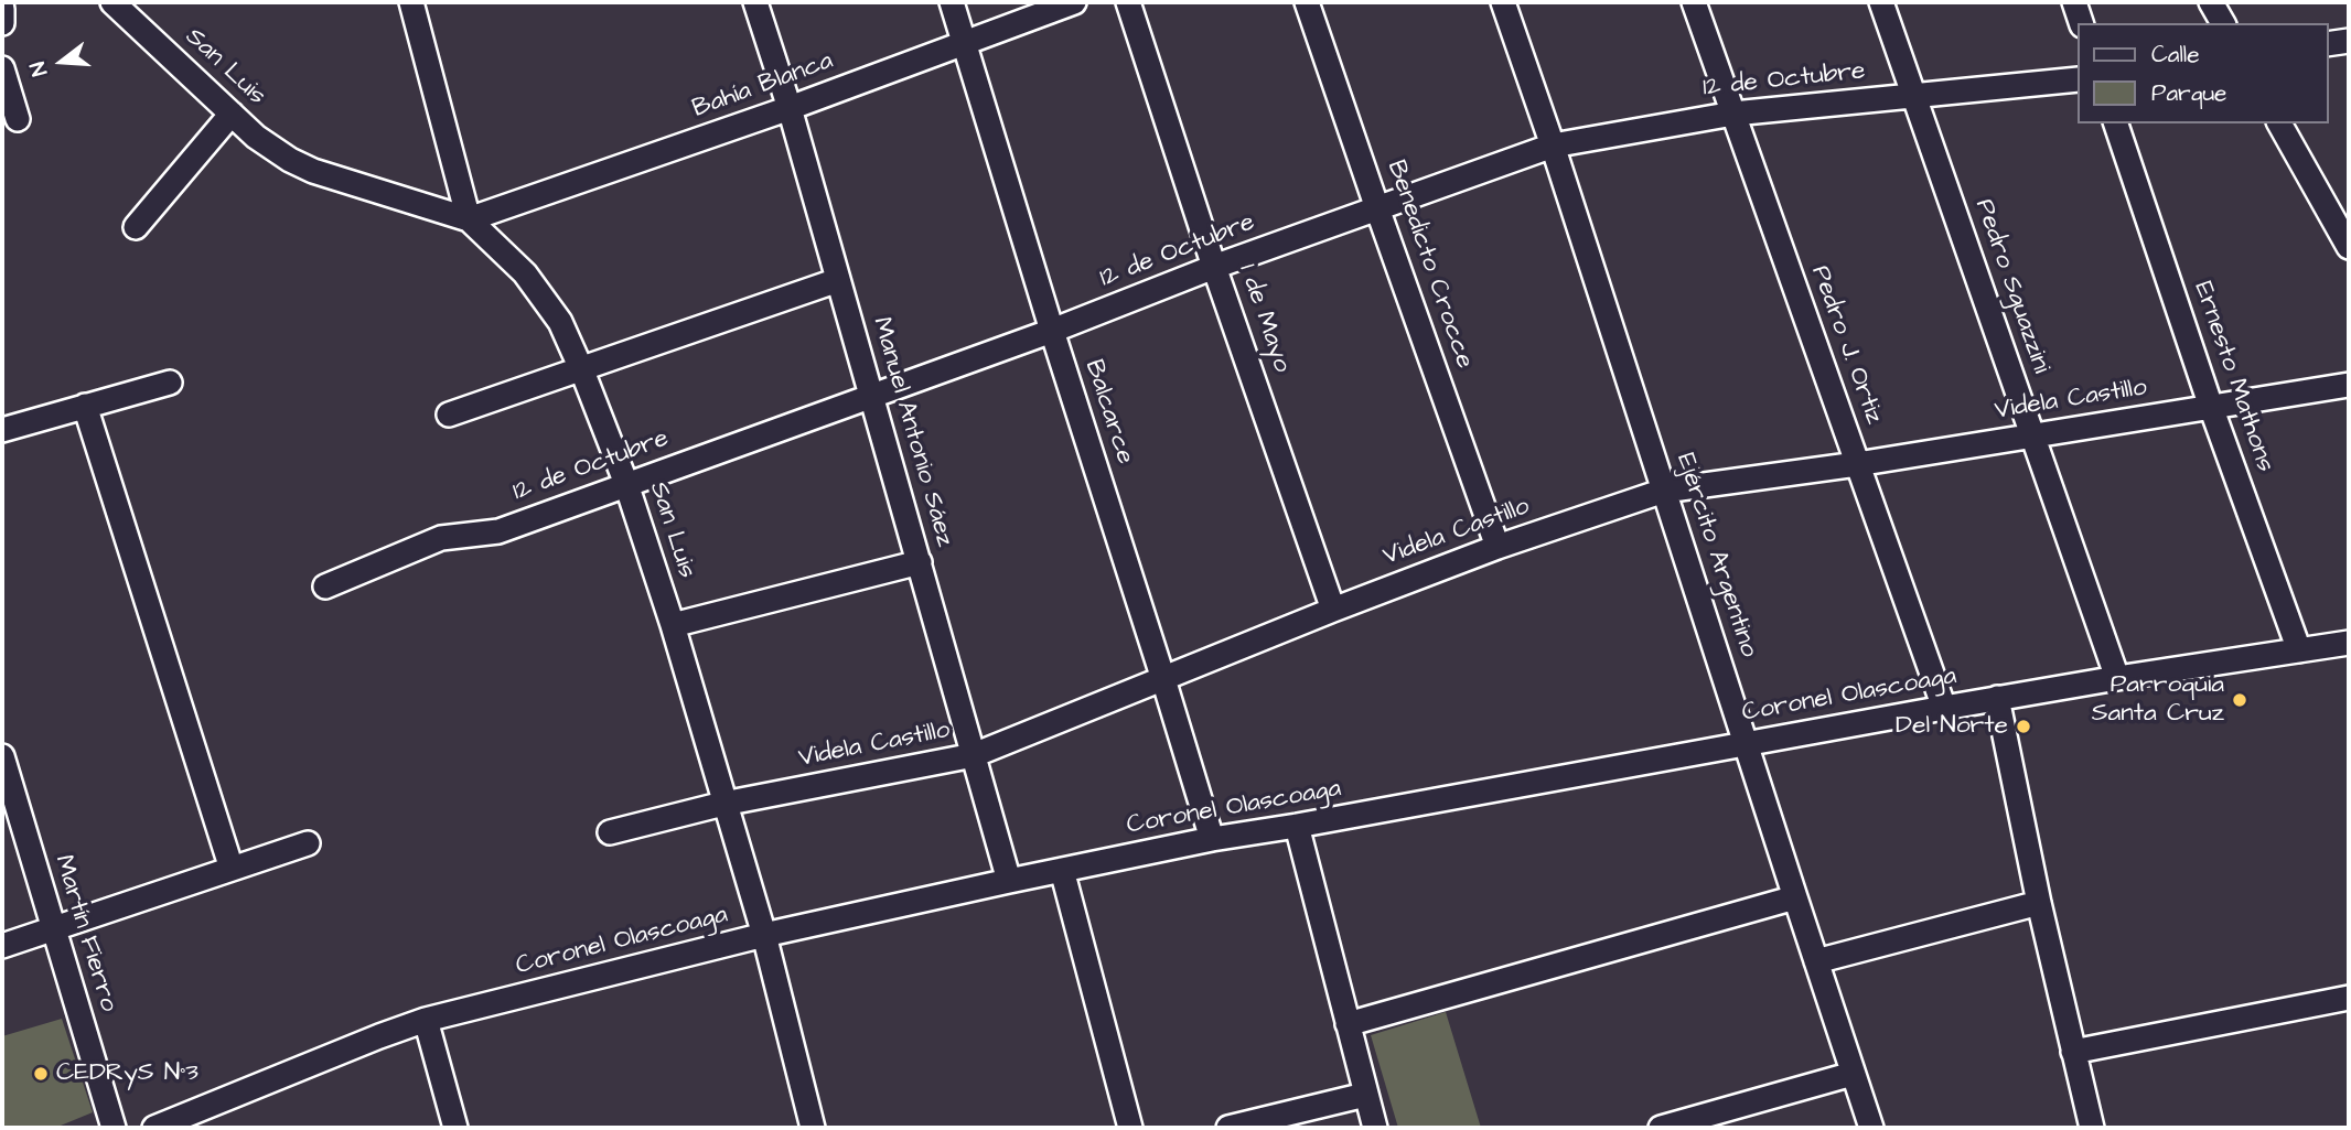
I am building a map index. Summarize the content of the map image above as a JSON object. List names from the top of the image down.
{
  "streets": {
    "street": [
      "San Luis",
      "12 de Octubre",
      "Bahía Blanca",
      "Benedicto Crocce",
      "Pedro Sguazzini",
      "1 de Mayo",
      "Pedro J. Ortiz",
      "Ernesto Mathons",
      "Videla Castillo",
      "Balcarce",
      "Manuel Antonio Sáez",
      "Ejército Argentino",
      "Coronel Olascoaga",
      "Martín Fierro"
    ]
  },
  "crossings": [
    ["San Luis", "12 de Octubre"],
    ["San Luis", "Bahía Blanca"],
    ["San Luis", "Videla Castillo"],
    ["San Luis", "Coronel Olascoaga"],
    ["12 de Octubre", "Benedicto Crocce"],
    ["12 de Octubre", "Pedro Sguazzini"],
    ["12 de Octubre", "1 de Mayo"],
    ["12 de Octubre", "Pedro J. Ortiz"],
    ["12 de Octubre", "Balcarce"],
    ["12 de Octubre", "Manuel Antonio Sáez"],
    ["12 de Octubre", "Ejército Argentino"],
    ["Bahía Blanca", "Balcarce"],
    ["Bahía Blanca", "Manuel Antonio Sáez"],
    ["Benedicto Crocce", "Videla Castillo"],
    ["Pedro Sguazzini", "Videla Castillo"],
    ["Pedro Sguazzini", "Coronel Olascoaga"],
    ["1 de Mayo", "Videla Castillo"],
    ["Pedro J. Ortiz", "Videla Castillo"],
    ["Pedro J. Ortiz", "Coronel Olascoaga"],
    ["Ernesto Mathons", "Videla Castillo"],
    ["Ernesto Mathons", "Coronel Olascoaga"],
    ["Videla Castillo", "Balcarce"],
    ["Videla Castillo", "Manuel Antonio Sáez"],
    ["Videla Castillo", "Ejército Argentino"],
    ["Balcarce", "Coronel Olascoaga"],
    ["Manuel Antonio Sáez", "Coronel Olascoaga"],
    ["Ejército Argentino", "Coronel Olascoaga"]
  ],
  "places": ["Parroquia Santa Cruz", "Del Norte", "CEDRyS N°3"],
  "legend": ["Calle", "Parque"],
  "north": "left"
}
